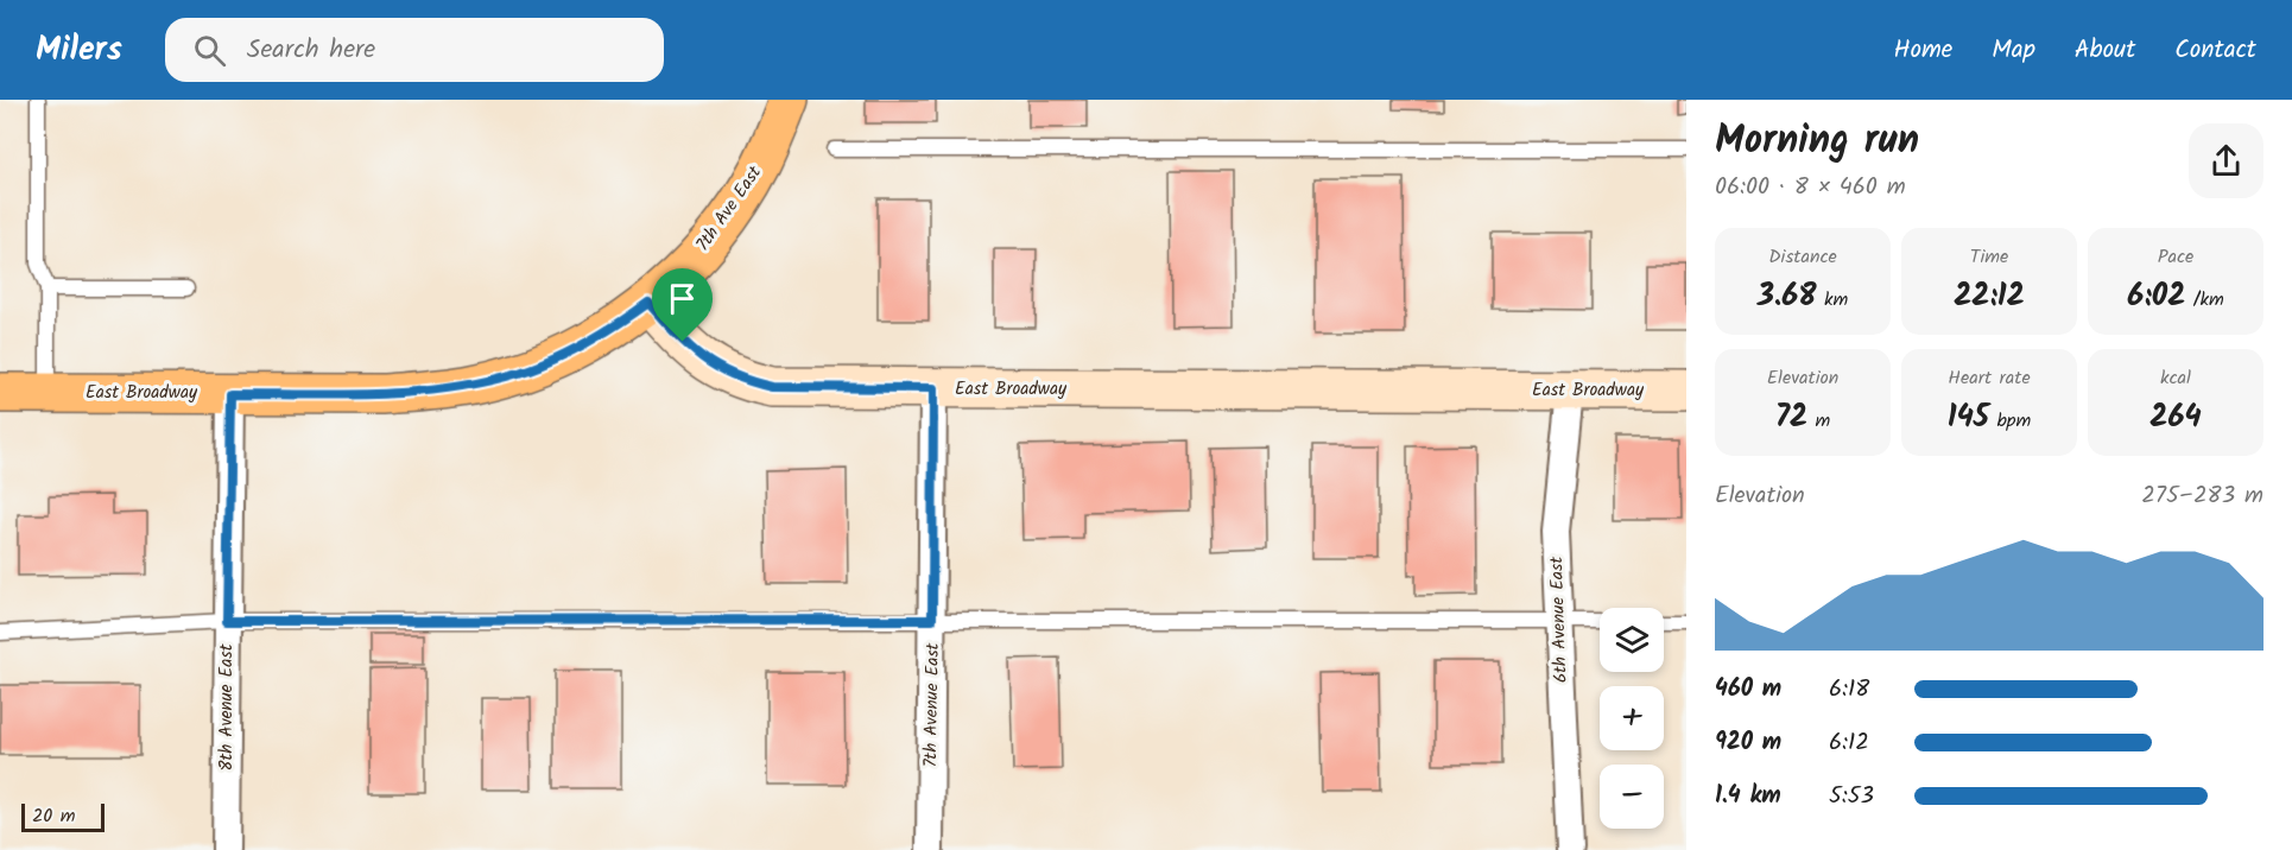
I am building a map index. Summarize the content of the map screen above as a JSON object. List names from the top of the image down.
{
  "streets": {
    "main road": ["7th Ave East", "East Broadway"],
    "street": ["6th Avenue East", "7th Avenue East", "8th Avenue East"]
  },
  "crossings": [
    ["7th Ave East", "East Broadway"],
    ["East Broadway", "6th Avenue East"],
    ["East Broadway", "7th Avenue East"],
    ["East Broadway", "8th Avenue East"]
  ],
  "scale_bar": "20 m",
  "page": {
    "header": "Milers",
    "search": "Search here",
    "nav": [
      "Home",
      "Map",
      "About",
      "Contact"
    ],
    "heading": ["Morning run", "06:00 · 8 × 460 m"],
    "stats": [
      ["Distance", "3.68 km"],
      ["Time", "22:12"],
      ["Pace", "6:02 /km"],
      ["Elevation", "72 m"],
      ["Heart rate", "145 bpm"],
      ["kcal", "264"]
    ],
    "chart": ["Elevation", "275–283 m"],
    "map_buttons": ["+", "−"],
    "list": [
      {
        "name": "460 m",
        "note": "6:18"
      },
      {
        "name": "920 m",
        "note": "6:12"
      },
      {
        "name": "1.4 km",
        "note": "5:53"
      }
    ],
    "scale": "20 m"
  }
}
